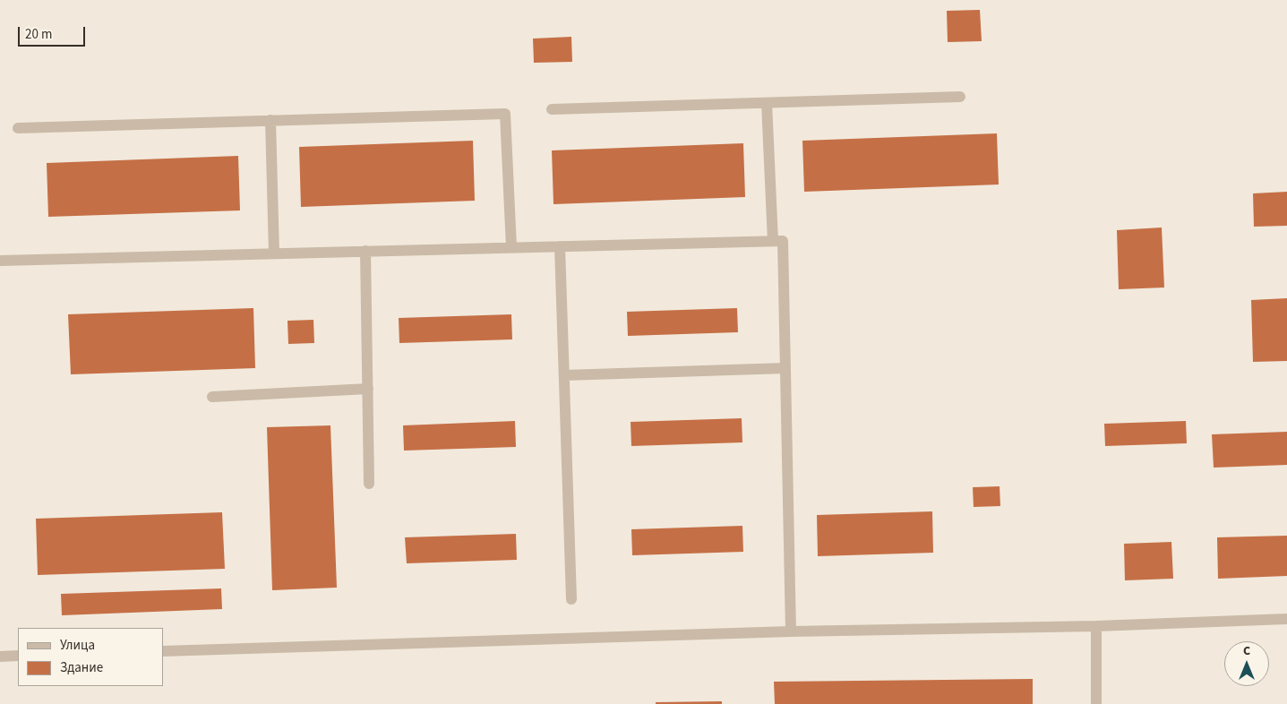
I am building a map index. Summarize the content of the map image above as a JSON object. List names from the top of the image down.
{
  "legend": ["Улица", "Здание"],
  "scale_bar": "20 m",
  "north": "top"
}
